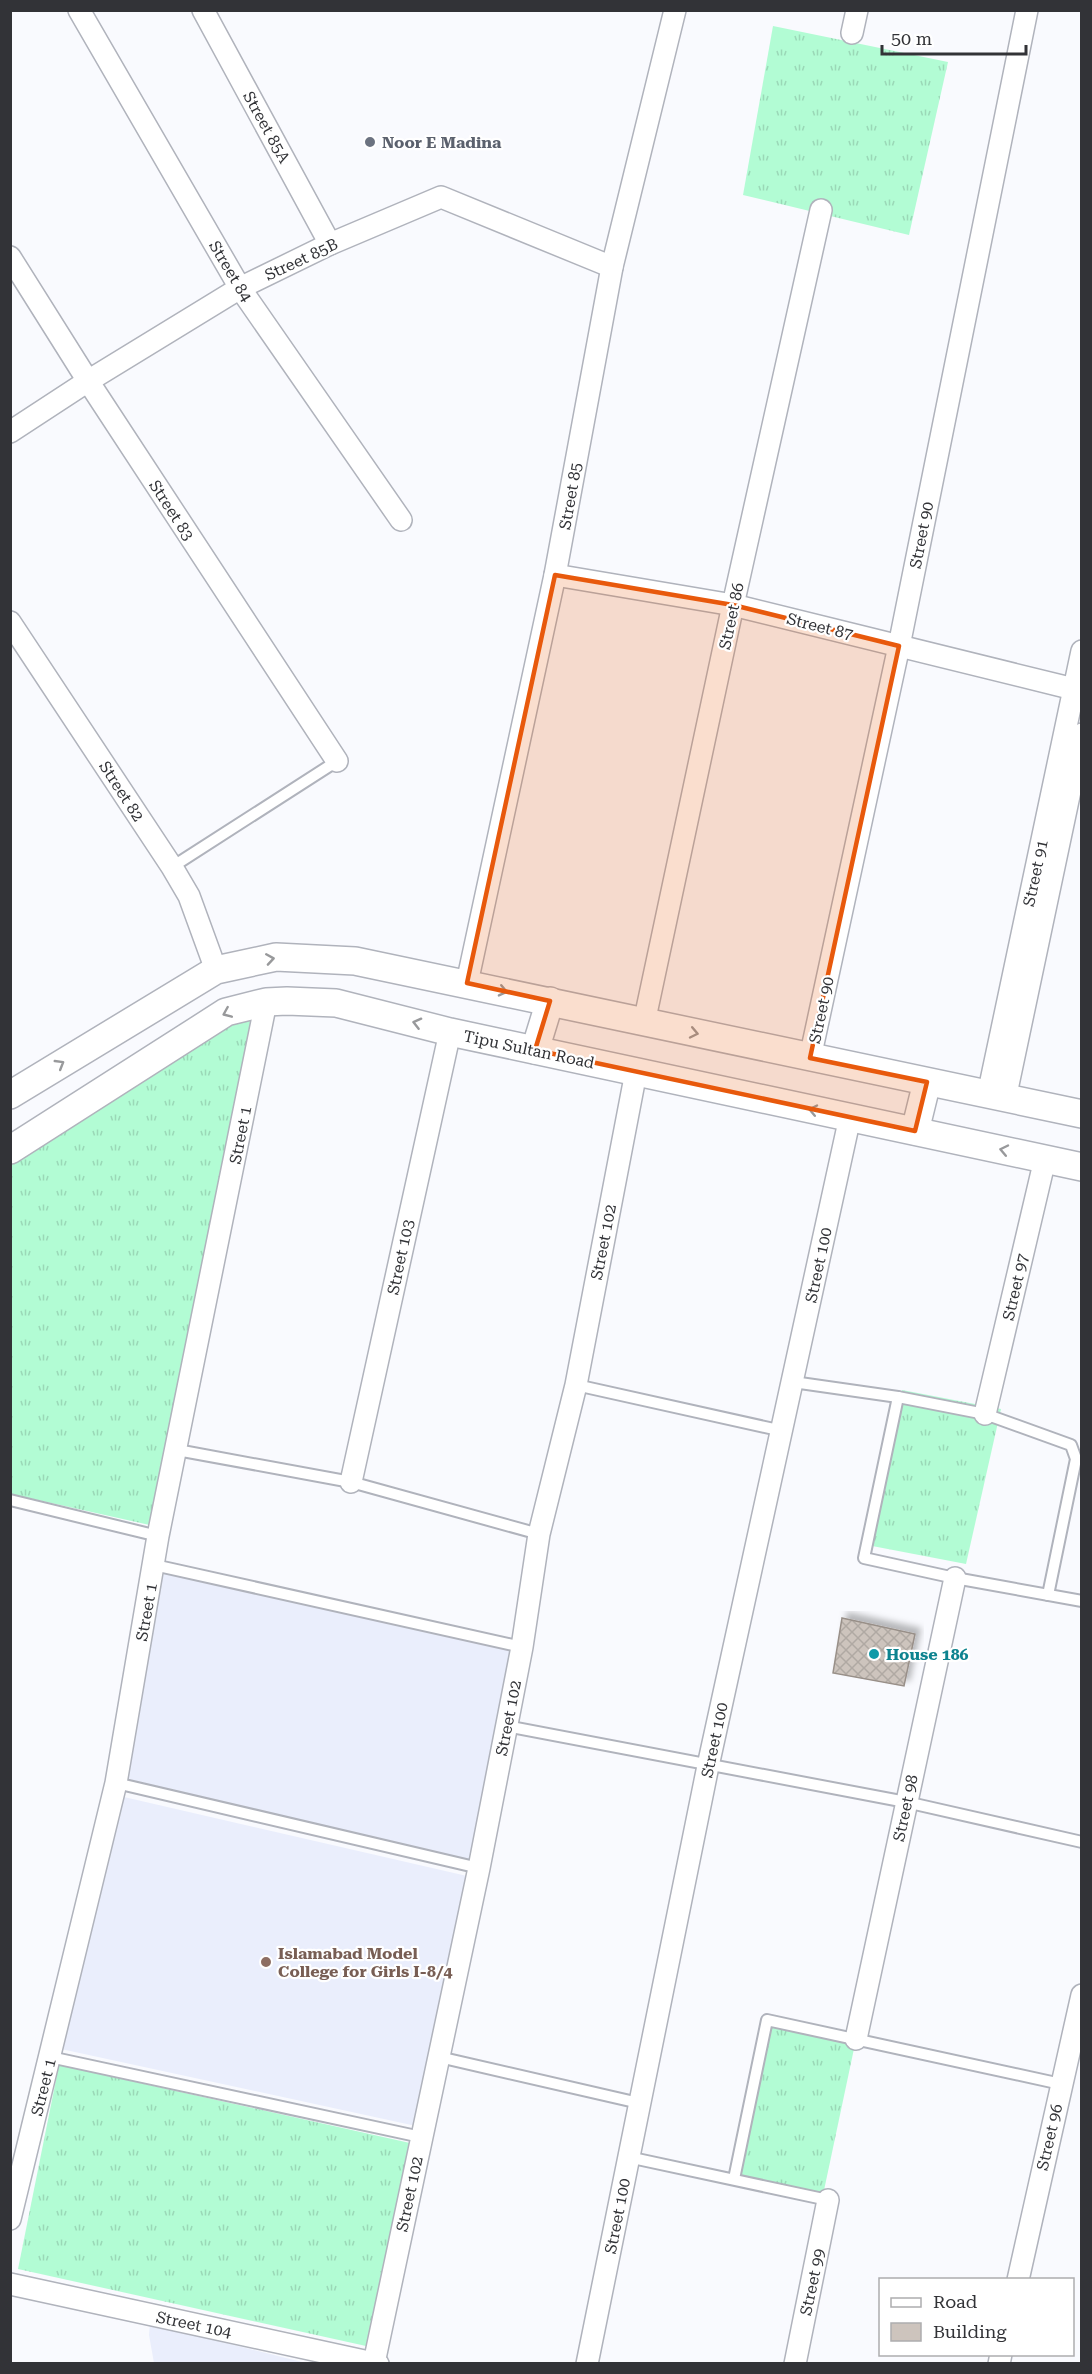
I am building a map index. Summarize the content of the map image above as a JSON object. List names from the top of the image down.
{
  "streets": {
    "street": [
      "Street 85A",
      "Street 85B",
      "Street 84",
      "Street 85",
      "Street 83",
      "Street 90",
      "Street 86",
      "Street 87",
      "Street 82",
      "Street 91",
      "Tipu Sultan Road",
      "Street 1",
      "Street 102",
      "Street 103",
      "Street 100",
      "Street 97",
      "Street 98",
      "Street 96",
      "Street 99",
      "Street 104"
    ]
  },
  "crossings": [
    ["Street 85A", "Street 85B"],
    ["Street 85B", "Street 84"],
    ["Street 85B", "Street 85"],
    ["Street 85B", "Street 83"],
    ["Street 85", "Street 87"],
    ["Street 90", "Street 87"],
    ["Street 86", "Street 87"],
    ["Street 87", "Street 91"],
    ["Tipu Sultan Road", "Street 1"],
    ["Tipu Sultan Road", "Street 102"],
    ["Tipu Sultan Road", "Street 103"],
    ["Tipu Sultan Road", "Street 100"],
    ["Tipu Sultan Road", "Street 97"],
    ["Street 102", "Street 104"]
  ],
  "places": ["Noor E Madina", "House 186", "Islamabad Model College for Girls I-8/4"],
  "legend": ["Road", "Building"],
  "scale_bar": "50 m"
}
